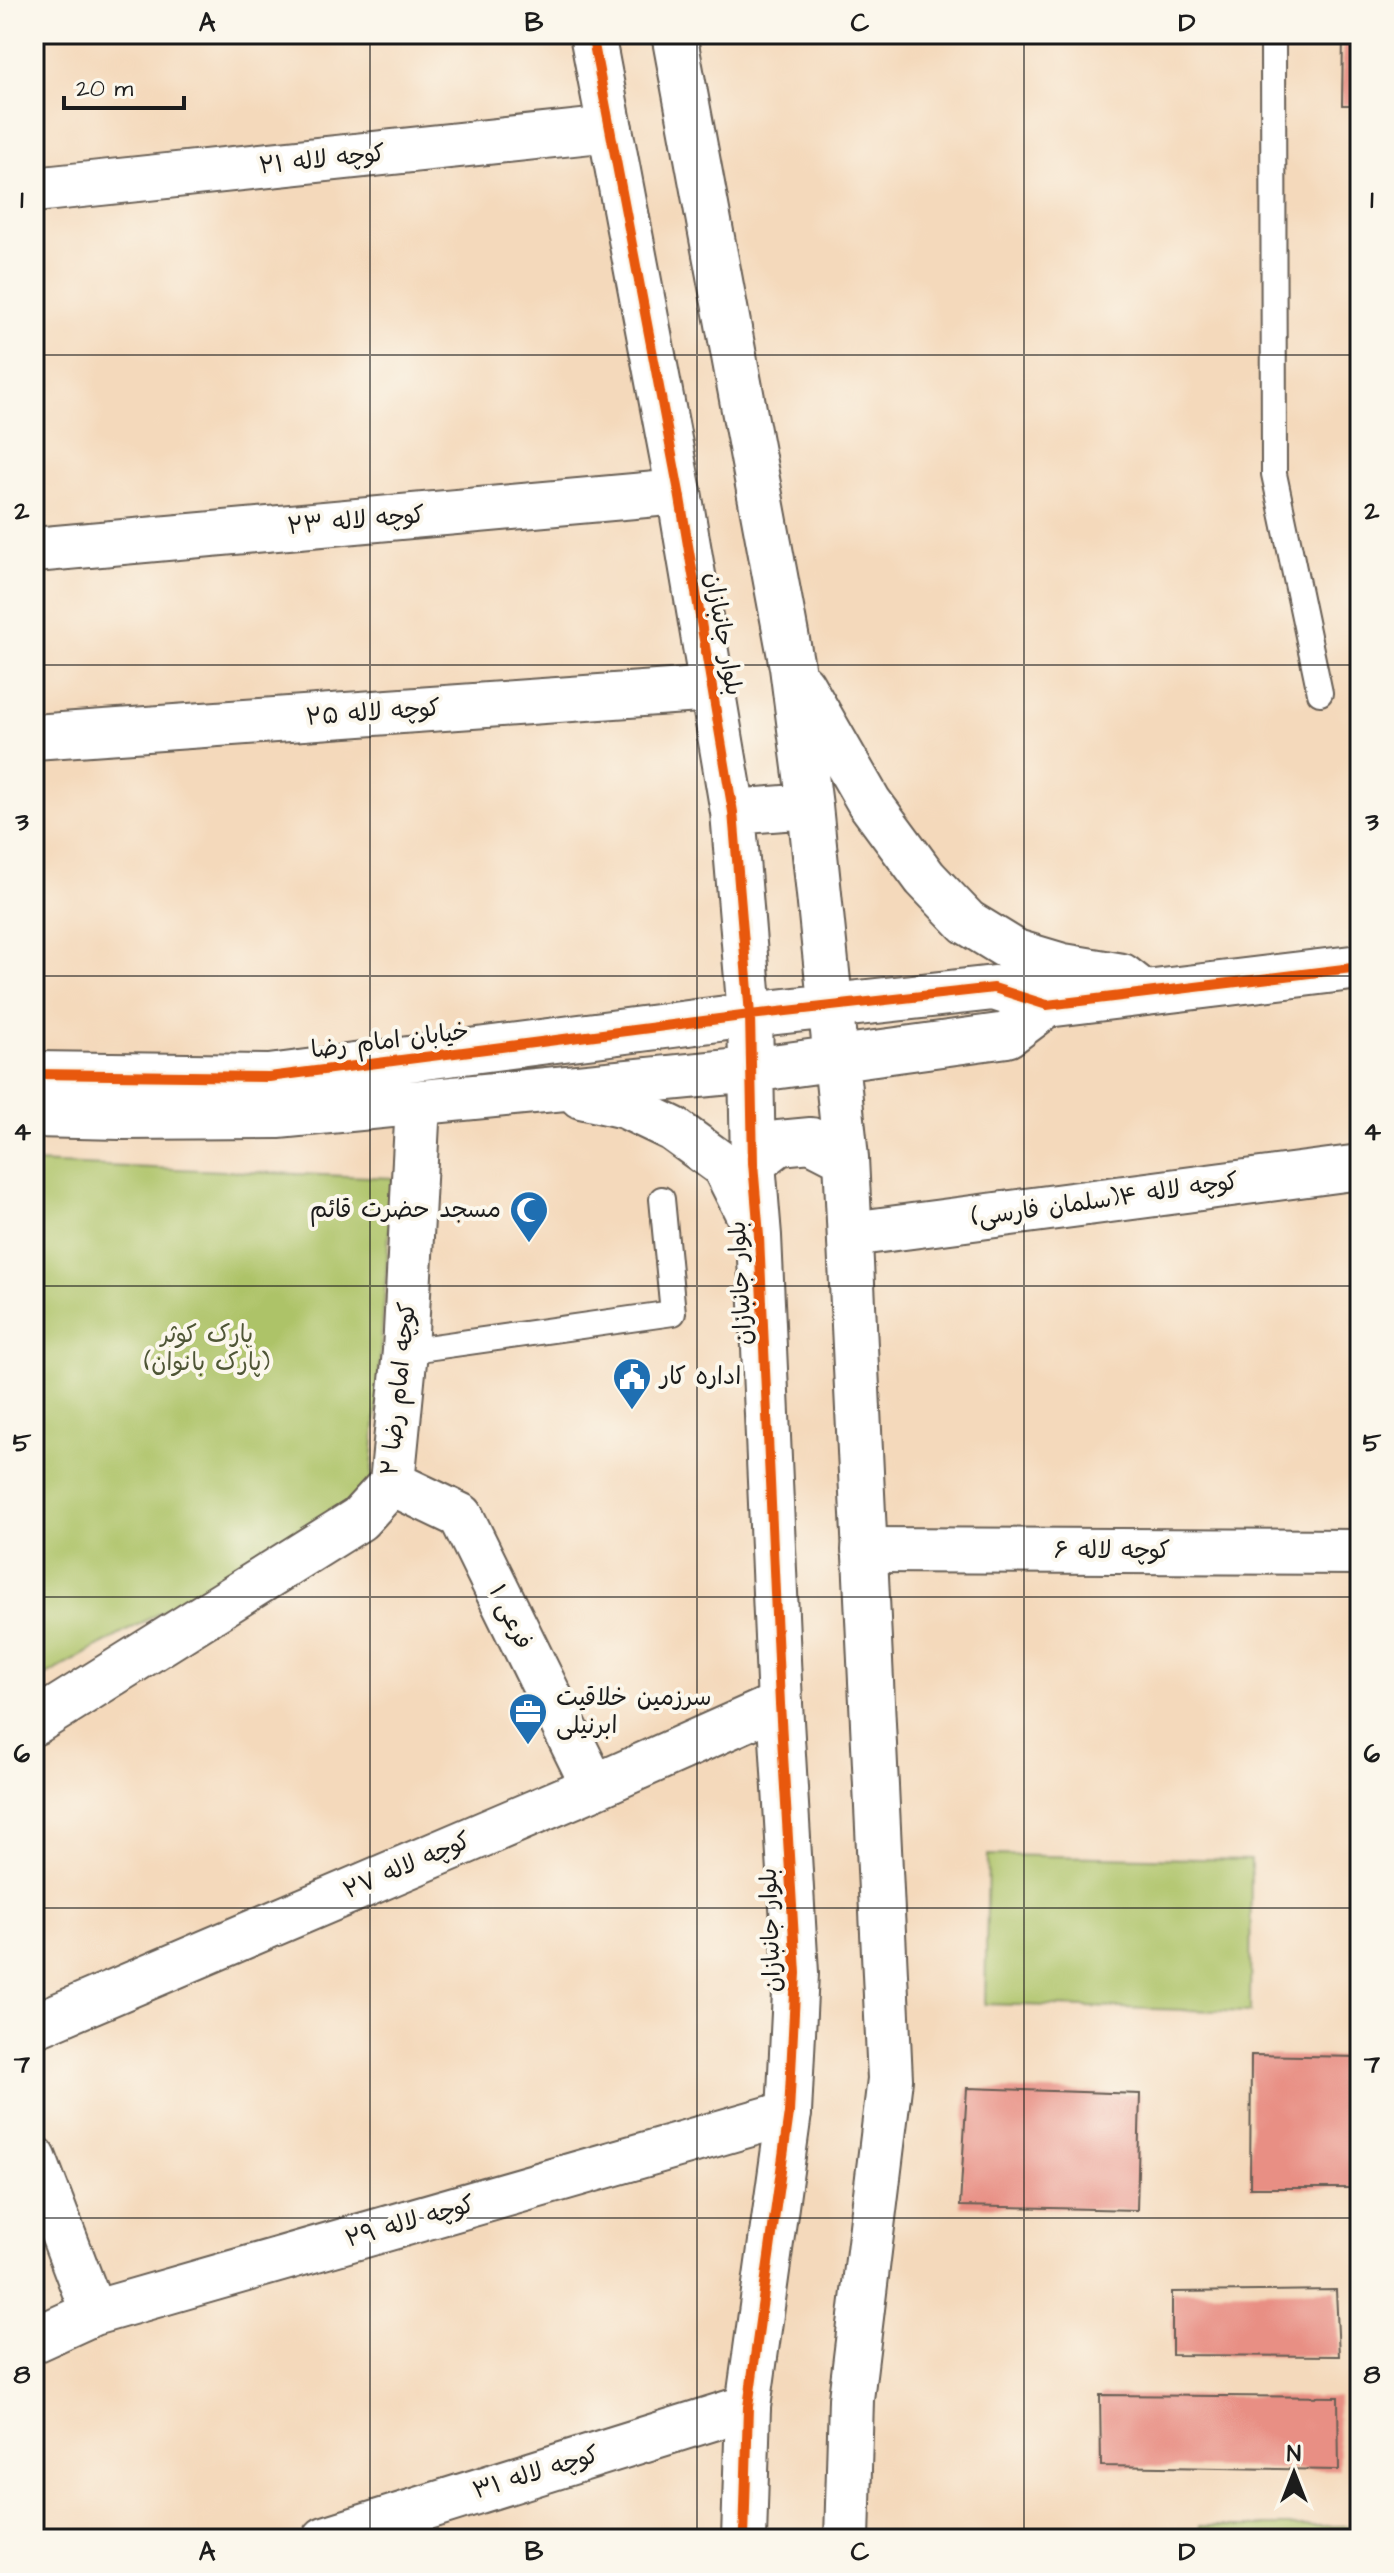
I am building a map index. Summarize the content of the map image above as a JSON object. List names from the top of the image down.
{
  "streets": {
    "street": [
      "کوچه لاله ۲۱",
      "کوچه لاله ۲۳",
      "بلوار جانبازان",
      "کوچه لاله ۲۵",
      "خیابان امام رضا",
      "کوچه لاله ۴(سلمان فارسی)",
      "کوچه امام رضا ۲",
      "کوچه لاله ۶",
      "فرعی ۱",
      "کوچه لاله ۲۷",
      "کوچه لاله ۲۹",
      "کوچه لاله ۳۱"
    ]
  },
  "crossings": [
    ["کوچه لاله ۲۱", "بلوار جانبازان"],
    ["کوچه لاله ۲۳", "بلوار جانبازان"],
    ["بلوار جانبازان", "کوچه لاله ۲۵"],
    ["بلوار جانبازان", "خیابان امام رضا"],
    ["بلوار جانبازان", "کوچه لاله ۲۷"],
    ["بلوار جانبازان", "کوچه لاله ۲۹"],
    ["بلوار جانبازان", "کوچه لاله ۳۱"],
    ["خیابان امام رضا", "کوچه امام رضا ۲"],
    ["کوچه امام رضا ۲", "فرعی ۱"],
    ["فرعی ۱", "کوچه لاله ۲۷"]
  ],
  "parks": ["پارک کوثر (پارک بانوان)"],
  "places": {
    "mosque": ["مسجد حضرت قائم"],
    "public building": ["اداره کار"],
    "office": ["سرزمین خلاقیت ابرنیلی"]
  },
  "scale_bar": "20 m",
  "north": "top",
  "grid": {
    "columns": [
      "A",
      "B",
      "C",
      "D"
    ],
    "rows": [
      "1",
      "2",
      "3",
      "4",
      "5",
      "6",
      "7",
      "8"
    ]
  }
}
